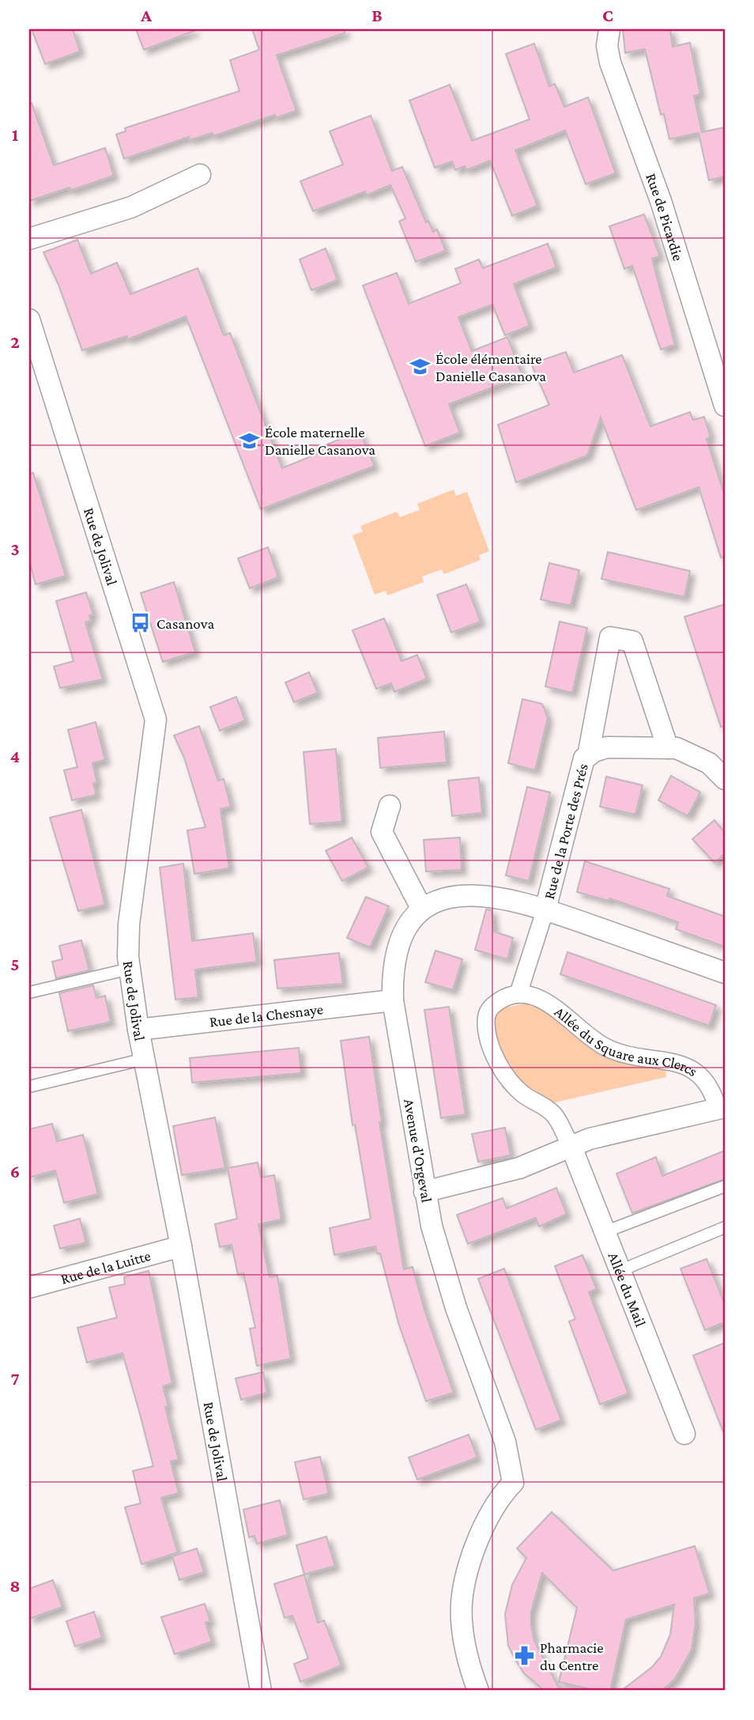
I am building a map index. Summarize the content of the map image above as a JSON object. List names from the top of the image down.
{
  "streets": {
    "street": [
      "Rue de Picardie",
      "Rue de Jolival",
      "Rue de la Porte des Prés",
      "Rue de la Chesnaye",
      "Allée du Square aux Clercs",
      "Avenue d'Orgeval",
      "Rue de la Luitte",
      "Allée du Mail"
    ]
  },
  "crossings": [
    ["Rue de Jolival", "Rue de la Chesnaye"],
    ["Rue de Jolival", "Rue de la Luitte"],
    ["Rue de la Porte des Prés", "Avenue d'Orgeval"],
    ["Rue de la Chesnaye", "Avenue d'Orgeval"],
    ["Allée du Square aux Clercs", "Avenue d'Orgeval"],
    ["Allée du Square aux Clercs", "Allée du Mail"]
  ],
  "places": {
    "school or university": ["École élémentaire Danielle Casanova", "École maternelle Danielle Casanova"],
    "bus stop": ["Casanova"],
    "pharmacy": ["Pharmacie du Centre"]
  },
  "grid": {
    "columns": ["A", "B", "C"],
    "rows": [
      "1",
      "2",
      "3",
      "4",
      "5",
      "6",
      "7",
      "8"
    ]
  }
}
